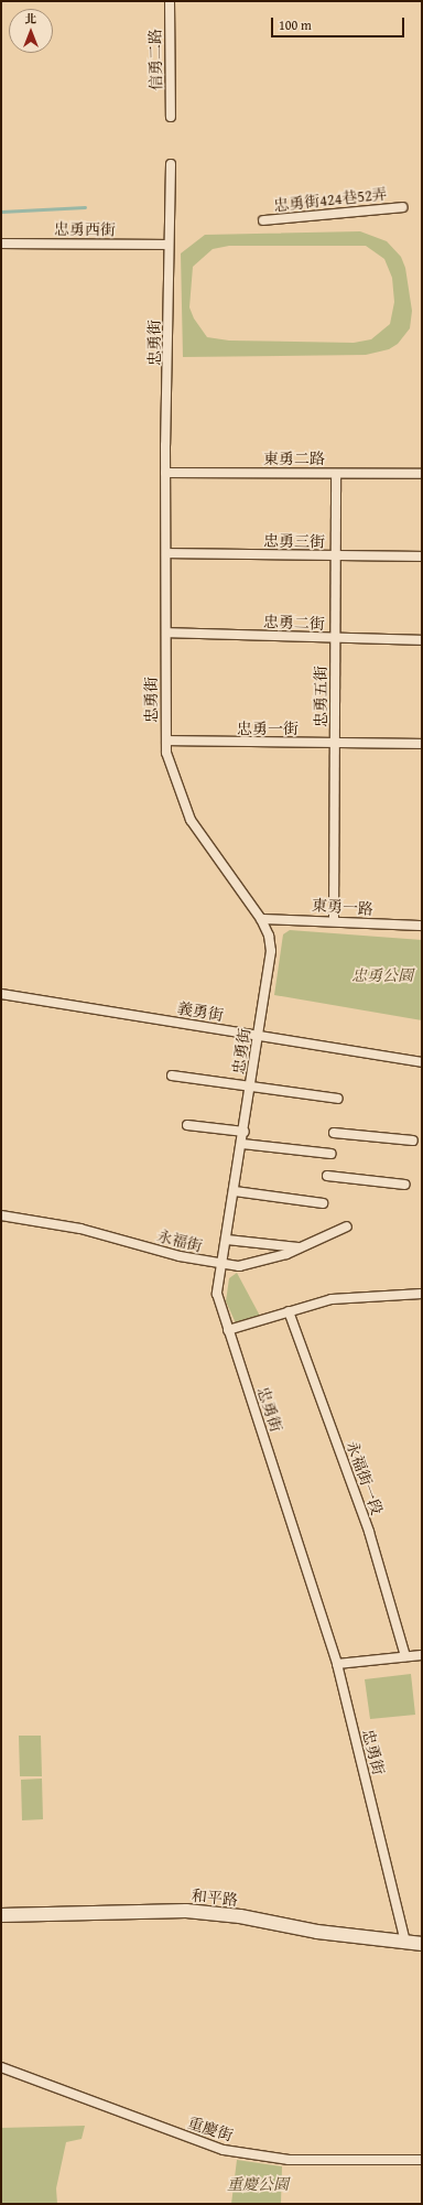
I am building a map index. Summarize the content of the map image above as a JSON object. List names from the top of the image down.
{
  "streets": {
    "street": [
      "信勇二路",
      "忠勇街424巷52弄",
      "忠勇西街",
      "忠勇街",
      "東勇二路",
      "忠勇三街",
      "忠勇二街",
      "忠勇五街",
      "忠勇一街",
      "東勇一路",
      "義勇街",
      "永福街",
      "永福街一段",
      "和平路",
      "重慶街"
    ]
  },
  "crossings": [
    ["忠勇西街", "忠勇街"],
    ["忠勇街", "東勇二路"],
    ["忠勇街", "忠勇三街"],
    ["忠勇街", "忠勇二街"],
    ["忠勇街", "忠勇一街"],
    ["忠勇街", "東勇一路"],
    ["忠勇街", "義勇街"],
    ["忠勇街", "永福街"],
    ["忠勇街", "和平路"],
    ["東勇二路", "忠勇五街"],
    ["忠勇三街", "忠勇五街"],
    ["忠勇二街", "忠勇五街"],
    ["忠勇五街", "忠勇一街"],
    ["忠勇五街", "東勇一路"]
  ],
  "parks": ["忠勇公園", "重慶公園"],
  "scale_bar": "100 m",
  "north": "top"
}
